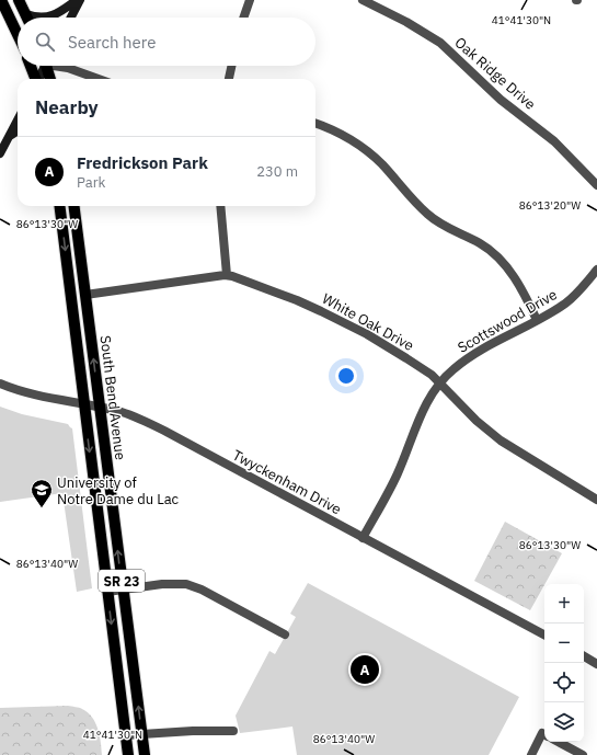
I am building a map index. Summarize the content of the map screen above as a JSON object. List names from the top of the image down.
{
  "streets": {
    "main road": ["South Bend Avenue", "SR 23"],
    "street": [
      "Oak Ridge Drive",
      "Scottswood Drive",
      "White Oak Drive",
      "Twyckenham Drive"
    ]
  },
  "crossings": [
    ["Scottswood Drive", "White Oak Drive"],
    ["Scottswood Drive", "Twyckenham Drive"],
    ["White Oak Drive", "South Bend Avenue"],
    ["South Bend Avenue", "Twyckenham Drive"]
  ],
  "places": {
    "school or university": ["University of Notre Dame du Lac"]
  },
  "page": {
    "search": "Search here",
    "heading": "Nearby",
    "list": [
      {
        "mark": "A",
        "name": "Fredrickson Park",
        "note": "Park",
        "value": "230 m"
      }
    ],
    "map_buttons": ["+", "−"],
    "pins": "A"
  },
  "coordinates": [
    "41°41'30\"N",
    "86°13'20\"W",
    "86°13'30\"W",
    "86°13'40\"W"
  ]
}
